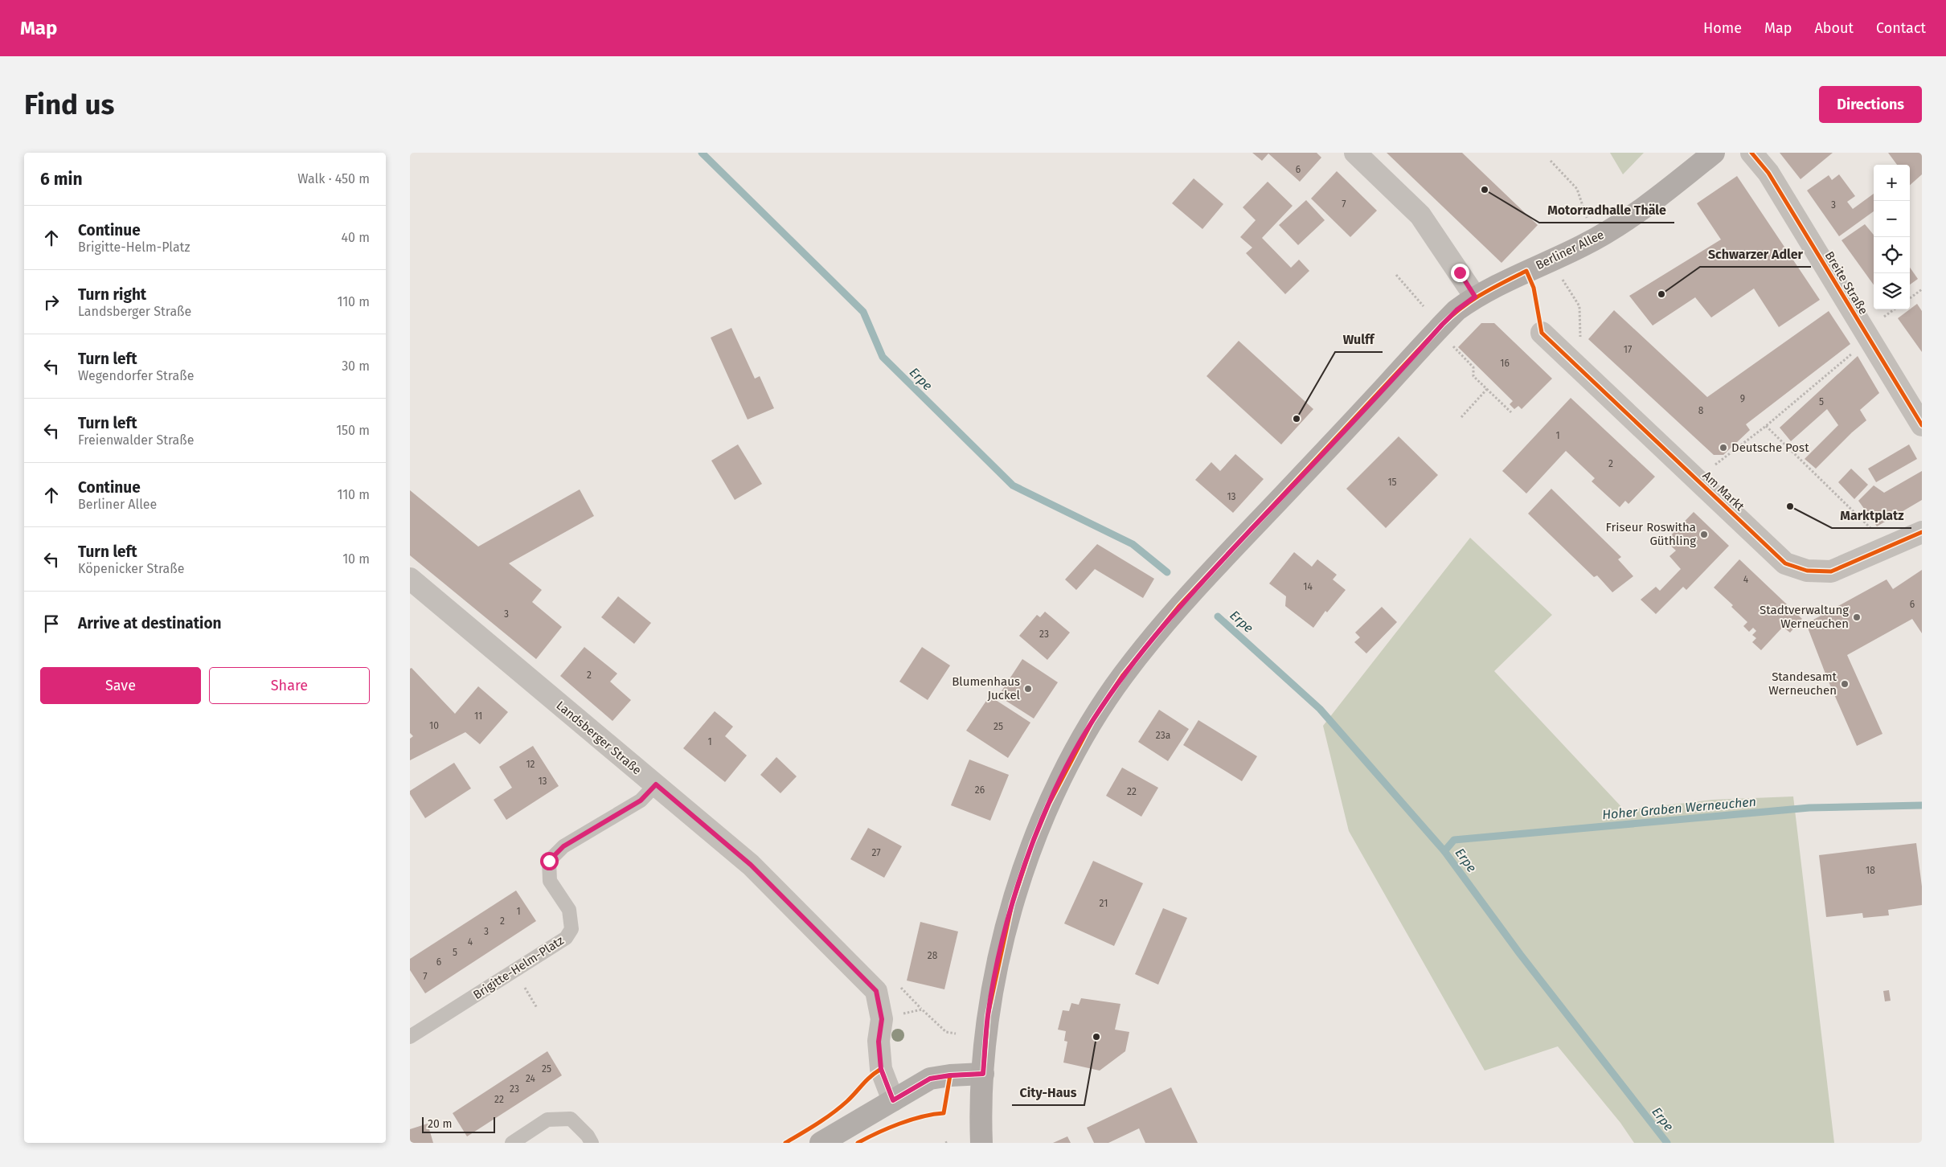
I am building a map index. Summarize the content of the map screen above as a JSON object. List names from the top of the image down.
{
  "streets": {
    "main road": ["Berliner Allee"],
    "street": ["Breite Straße", "Am Markt", "Landsberger Straße"],
    "lane": ["Brigitte-Helm-Platz"]
  },
  "crossings": [
    ["Landsberger Straße", "Brigitte-Helm-Platz"]
  ],
  "water": ["Erpe", "Hoher Graben Werneuchen"],
  "places": [
    "Motorradhalle Thäle",
    "Schwarzer Adler",
    "Wulff",
    "Deutsche Post",
    "Marktplatz",
    "Friseur Roswitha Güthling",
    "Stadtverwaltung Werneuchen",
    "Standesamt Werneuchen",
    "Blumenhaus Juckel",
    "City-Haus"
  ],
  "house_numbers": [
    "6",
    "7",
    "3",
    "17",
    "16",
    "9",
    "5",
    "8",
    "1",
    "2",
    "15",
    "13",
    "4",
    "14",
    "6",
    "3",
    "23",
    "2",
    "11",
    "10",
    "25",
    "23a",
    "1",
    "12",
    "13",
    "26",
    "22",
    "27",
    "18",
    "21",
    "1",
    "2",
    "3",
    "4",
    "5",
    "28",
    "6",
    "7",
    "25",
    "24",
    "23",
    "22"
  ],
  "scale_bar": "20 m",
  "page": {
    "header": "Map",
    "nav": [
      "Home",
      "Map",
      "About",
      "Contact"
    ],
    "buttons": [
      "Directions",
      ["Save", "Share"]
    ],
    "title": "Find us",
    "heading": ["6 min", "Walk · 450 m"],
    "map_buttons": ["+", "−"],
    "list": [
      ["Continue", "Brigitte-Helm-Platz", "40 m"],
      ["Turn right", "Landsberger Straße", "110 m"],
      ["Turn left", "Wegendorfer Straße", "30 m"],
      ["Turn left", "Freienwalder Straße", "150 m"],
      ["Continue", "Berliner Allee", "110 m"],
      ["Turn left", "Köpenicker Straße", "10 m"],
      "Arrive at destination"
    ],
    "scale": "20 m"
  }
}
